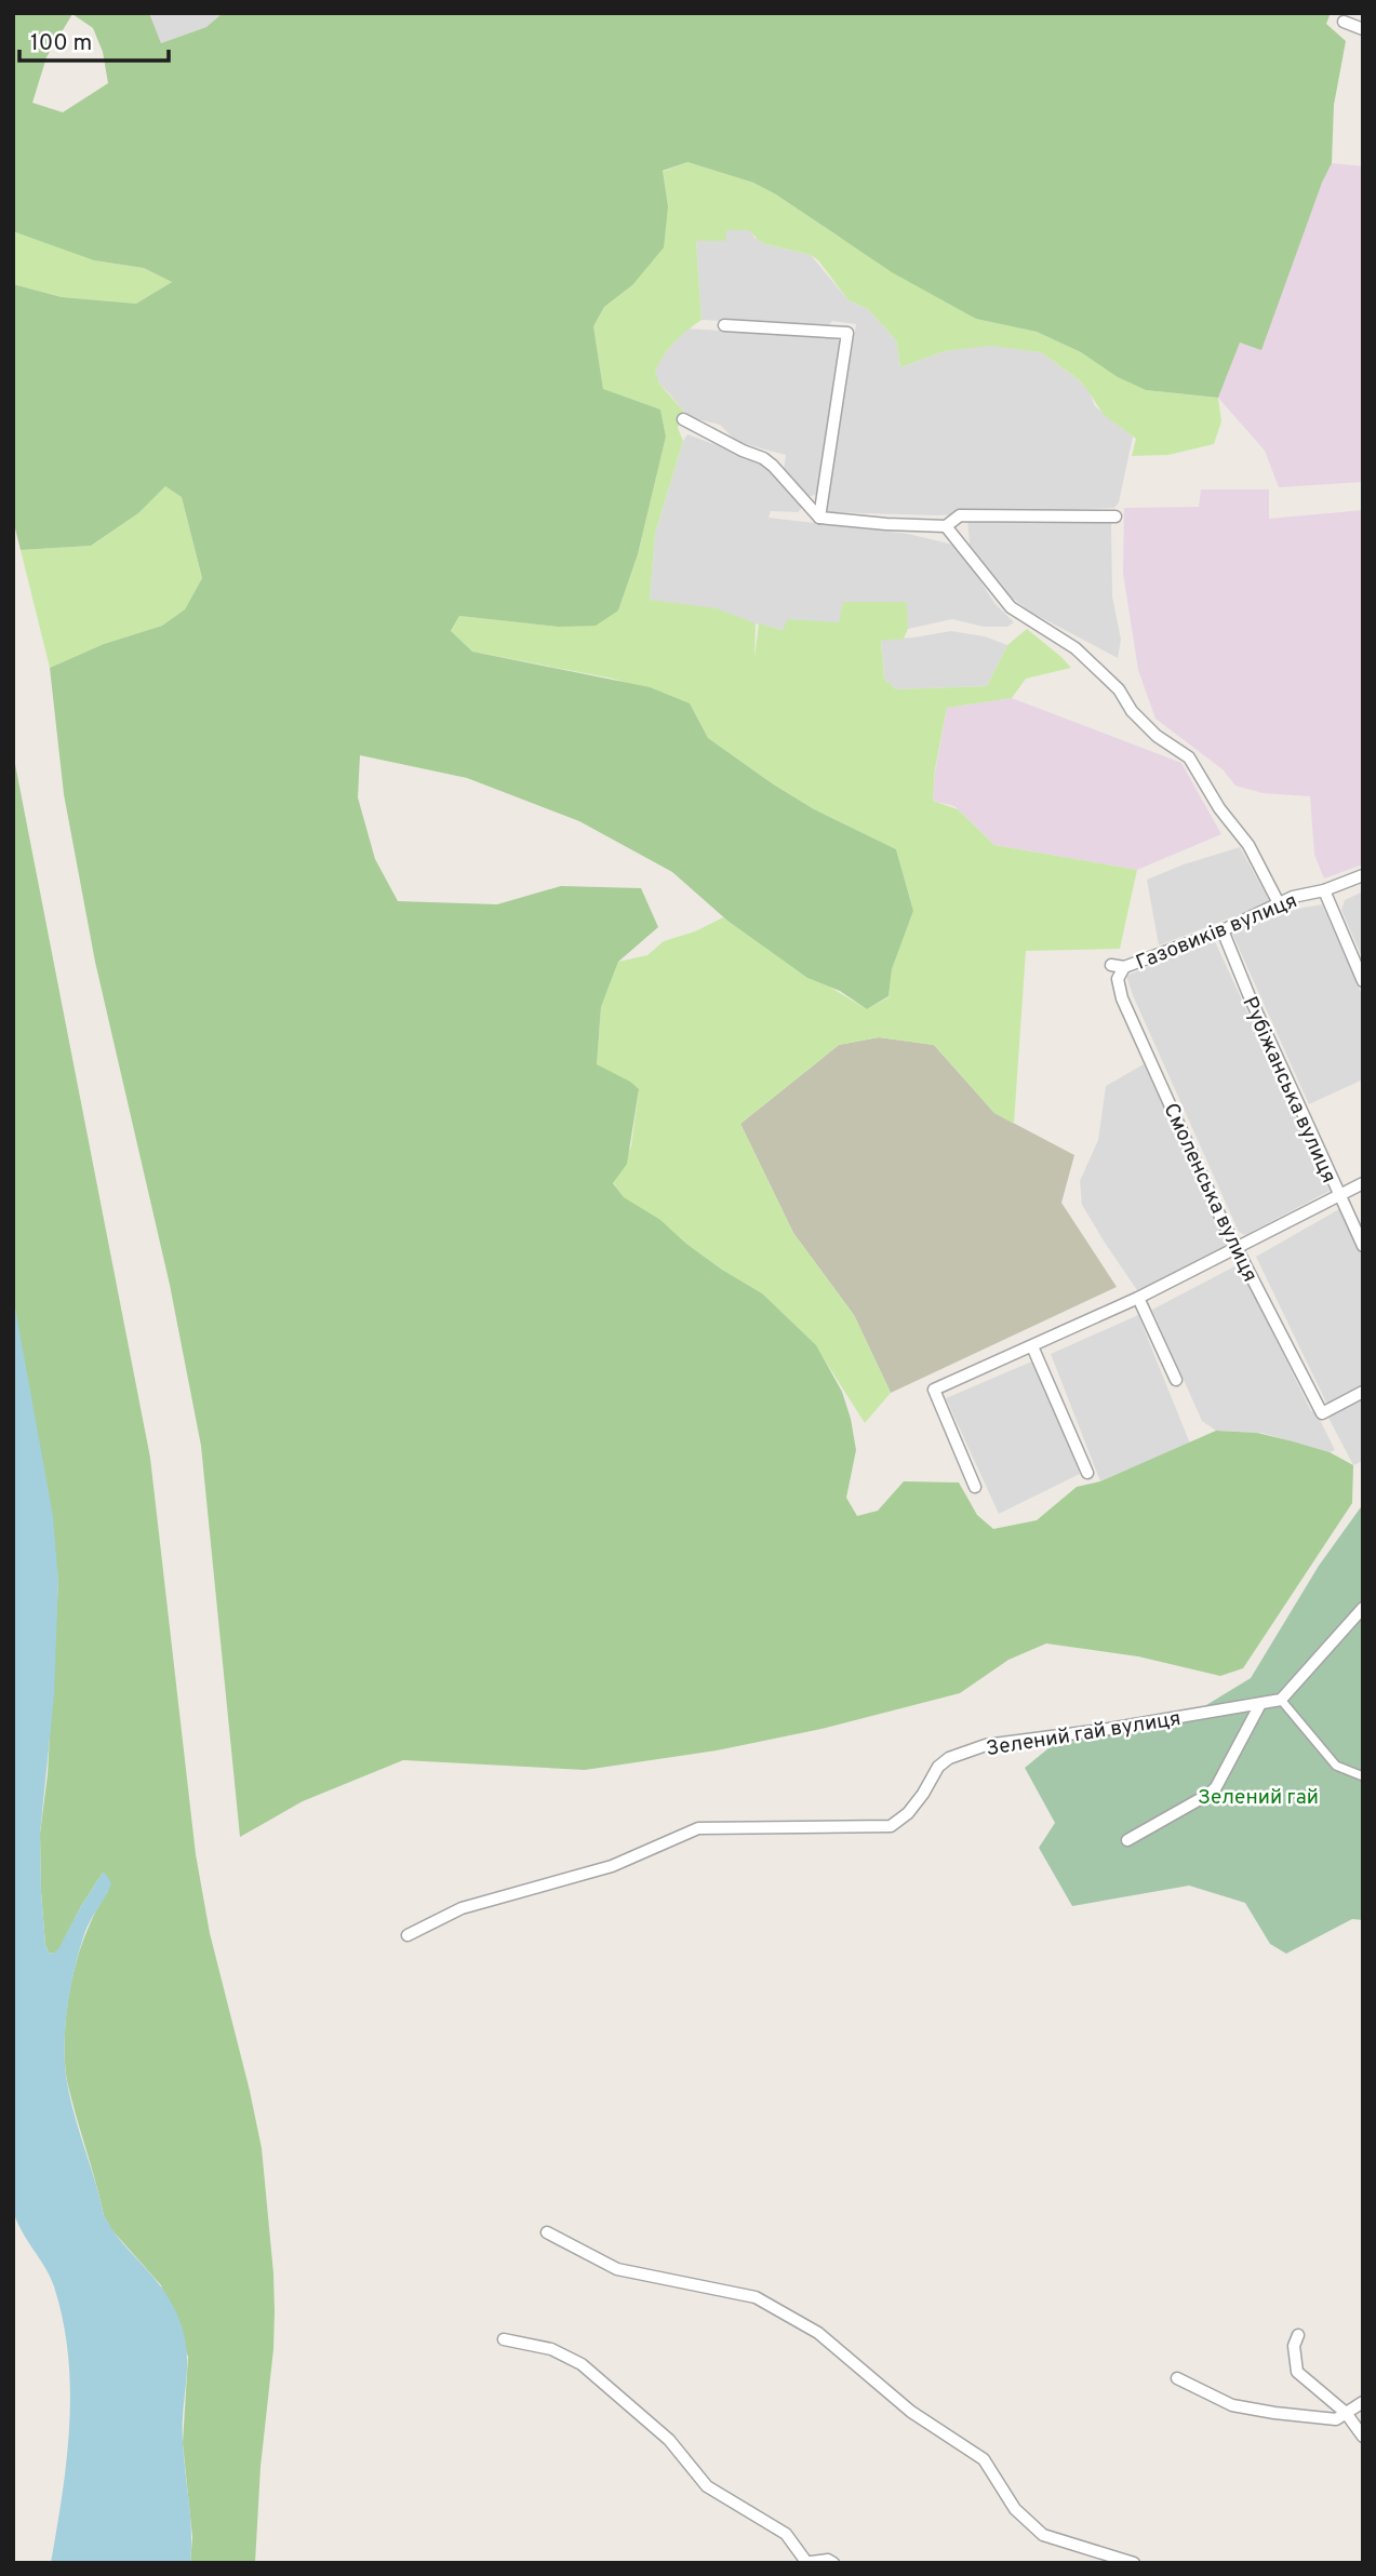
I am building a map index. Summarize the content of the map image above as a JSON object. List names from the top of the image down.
{
  "streets": {
    "street": [
      "Газовиків вулиця",
      "Рубіжанська вулиця",
      "Смоленська вулиця",
      "Зелений гай вулиця"
    ]
  },
  "crossings": [
    ["Газовиків вулиця", "Рубіжанська вулиця"],
    ["Газовиків вулиця", "Смоленська вулиця"]
  ],
  "parks": ["Зелений гай"],
  "scale_bar": "100 m"
}
